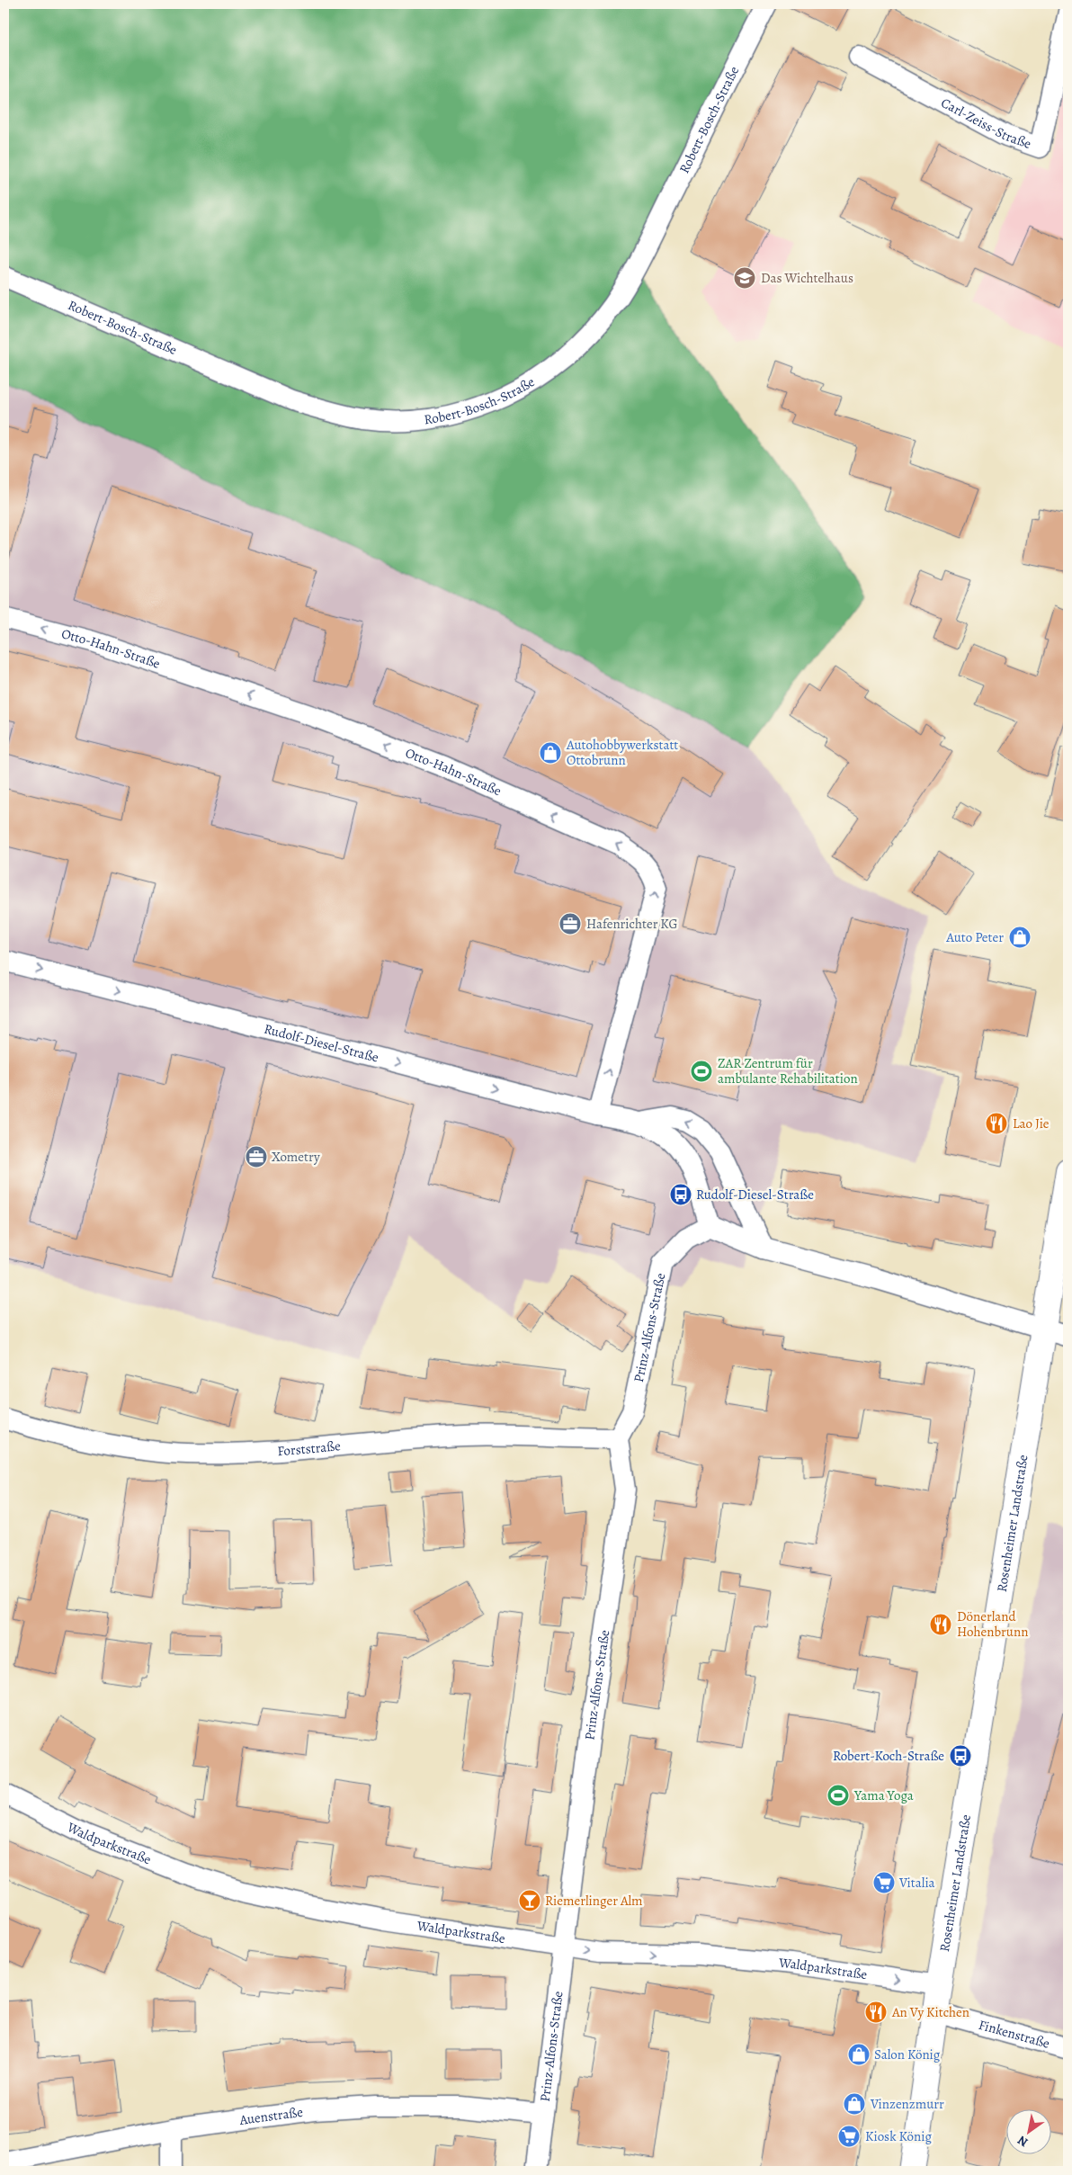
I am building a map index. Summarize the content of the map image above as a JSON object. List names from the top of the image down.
{
  "streets": {
    "main road": ["Rosenheimer Landstraße"],
    "street": [
      "Robert-Bosch-Straße",
      "Carl-Zeiss-Straße",
      "Otto-Hahn-Straße",
      "Rudolf-Diesel-Straße",
      "Prinz-Alfons-Straße",
      "Forststraße",
      "Waldparkstraße",
      "Finkenstraße",
      "Auenstraße"
    ]
  },
  "crossings": [
    ["Otto-Hahn-Straße", "Rudolf-Diesel-Straße"],
    ["Rudolf-Diesel-Straße", "Prinz-Alfons-Straße"],
    ["Prinz-Alfons-Straße", "Forststraße"],
    ["Prinz-Alfons-Straße", "Waldparkstraße"],
    ["Prinz-Alfons-Straße", "Auenstraße"],
    ["Rosenheimer Landstraße", "Waldparkstraße"],
    ["Rosenheimer Landstraße", "Finkenstraße"]
  ],
  "one_way": ["Otto-Hahn-Straße", "Waldparkstraße"],
  "places": {
    "school or university": ["Das Wichtelhaus"],
    "shop": [
      "Autohobbywerkstatt Ottobrunn",
      "Auto Peter",
      "Salon König",
      "Vinzenzmurr"
    ],
    "office": ["Hafenrichter KG", "Xometry"],
    "sports": ["ZAR Zentrum für ambulante Rehabilitation", "Yama Yoga"],
    "restaurant": ["Lao Jie", "Dönerland Hohenbrunn", "An Vy Kitchen"],
    "bus stop": ["Rudolf-Diesel-Straße", "Robert-Koch-Straße"],
    "supermarket": ["Vitalia", "Kiosk König"],
    "bar": ["Riemerlinger Alm"]
  },
  "north": "bottom left"
}
